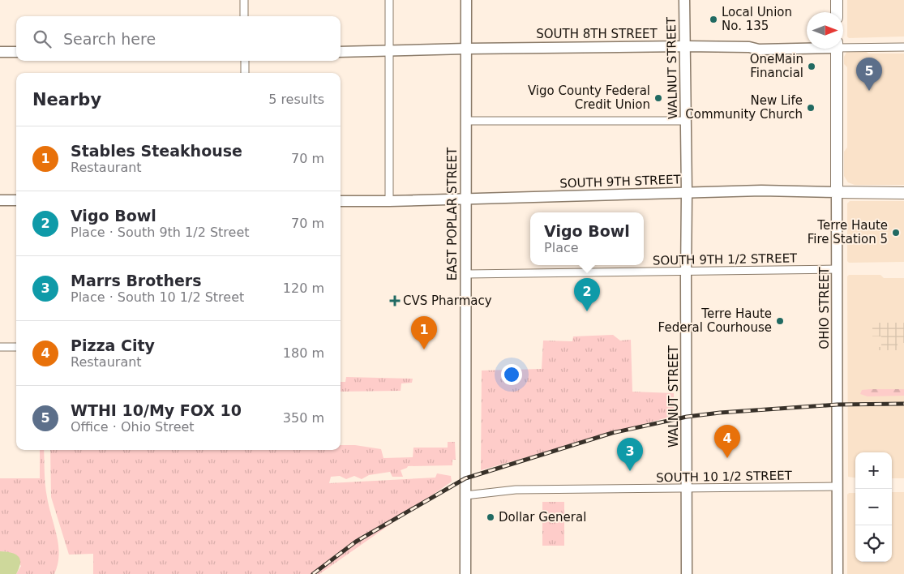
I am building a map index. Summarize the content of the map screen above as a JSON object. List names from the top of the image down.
{
  "streets": {
    "main road": ["SOUTH 9TH STREET", "OHIO STREET"],
    "street": [
      "SOUTH 8TH STREET",
      "WALNUT STREET",
      "EAST POPLAR STREET",
      "SOUTH 9TH 1/2 STREET",
      "SOUTH 10 1/2 STREET"
    ]
  },
  "crossings": [
    ["SOUTH 8TH STREET", "WALNUT STREET"],
    ["SOUTH 8TH STREET", "EAST POPLAR STREET"],
    ["WALNUT STREET", "SOUTH 9TH STREET"],
    ["WALNUT STREET", "SOUTH 9TH 1/2 STREET"],
    ["WALNUT STREET", "SOUTH 10 1/2 STREET"],
    ["SOUTH 9TH STREET", "EAST POPLAR STREET"],
    ["SOUTH 9TH STREET", "OHIO STREET"],
    ["EAST POPLAR STREET", "SOUTH 9TH 1/2 STREET"],
    ["EAST POPLAR STREET", "SOUTH 10 1/2 STREET"],
    ["SOUTH 9TH 1/2 STREET", "OHIO STREET"],
    ["OHIO STREET", "SOUTH 10 1/2 STREET"]
  ],
  "places": {
    "other": [
      "Local Union No. 135",
      "OneMain Financial",
      "Vigo County Federal Credit Union",
      "New Life Community Church",
      "Terre Haute Fire Station 5",
      "Terre Haute Federal Courhouse",
      "Dollar General"
    ],
    "health": ["CVS Pharmacy"]
  },
  "north": "right",
  "page": {
    "search": "Search here",
    "pins": [
      "5",
      "2",
      "1",
      "4",
      "3"
    ],
    "heading": ["Nearby", "5 results"],
    "list": [
      {
        "mark": "1",
        "name": "Stables Steakhouse",
        "note": "Restaurant",
        "value": "70 m"
      },
      {
        "mark": "2",
        "name": "Vigo Bowl",
        "note": "Place · South 9th 1/2 Street",
        "value": "70 m"
      },
      {
        "mark": "3",
        "name": "Marrs Brothers",
        "note": "Place · South 10 1/2 Street",
        "value": "120 m"
      },
      {
        "mark": "4",
        "name": "Pizza City",
        "note": "Restaurant",
        "value": "180 m"
      },
      {
        "mark": "5",
        "name": "WTHI 10/My FOX 10",
        "note": "Office · Ohio Street",
        "value": "350 m"
      }
    ],
    "popup": ["Vigo Bowl", "Place"],
    "map_buttons": ["+", "−"]
  }
}
